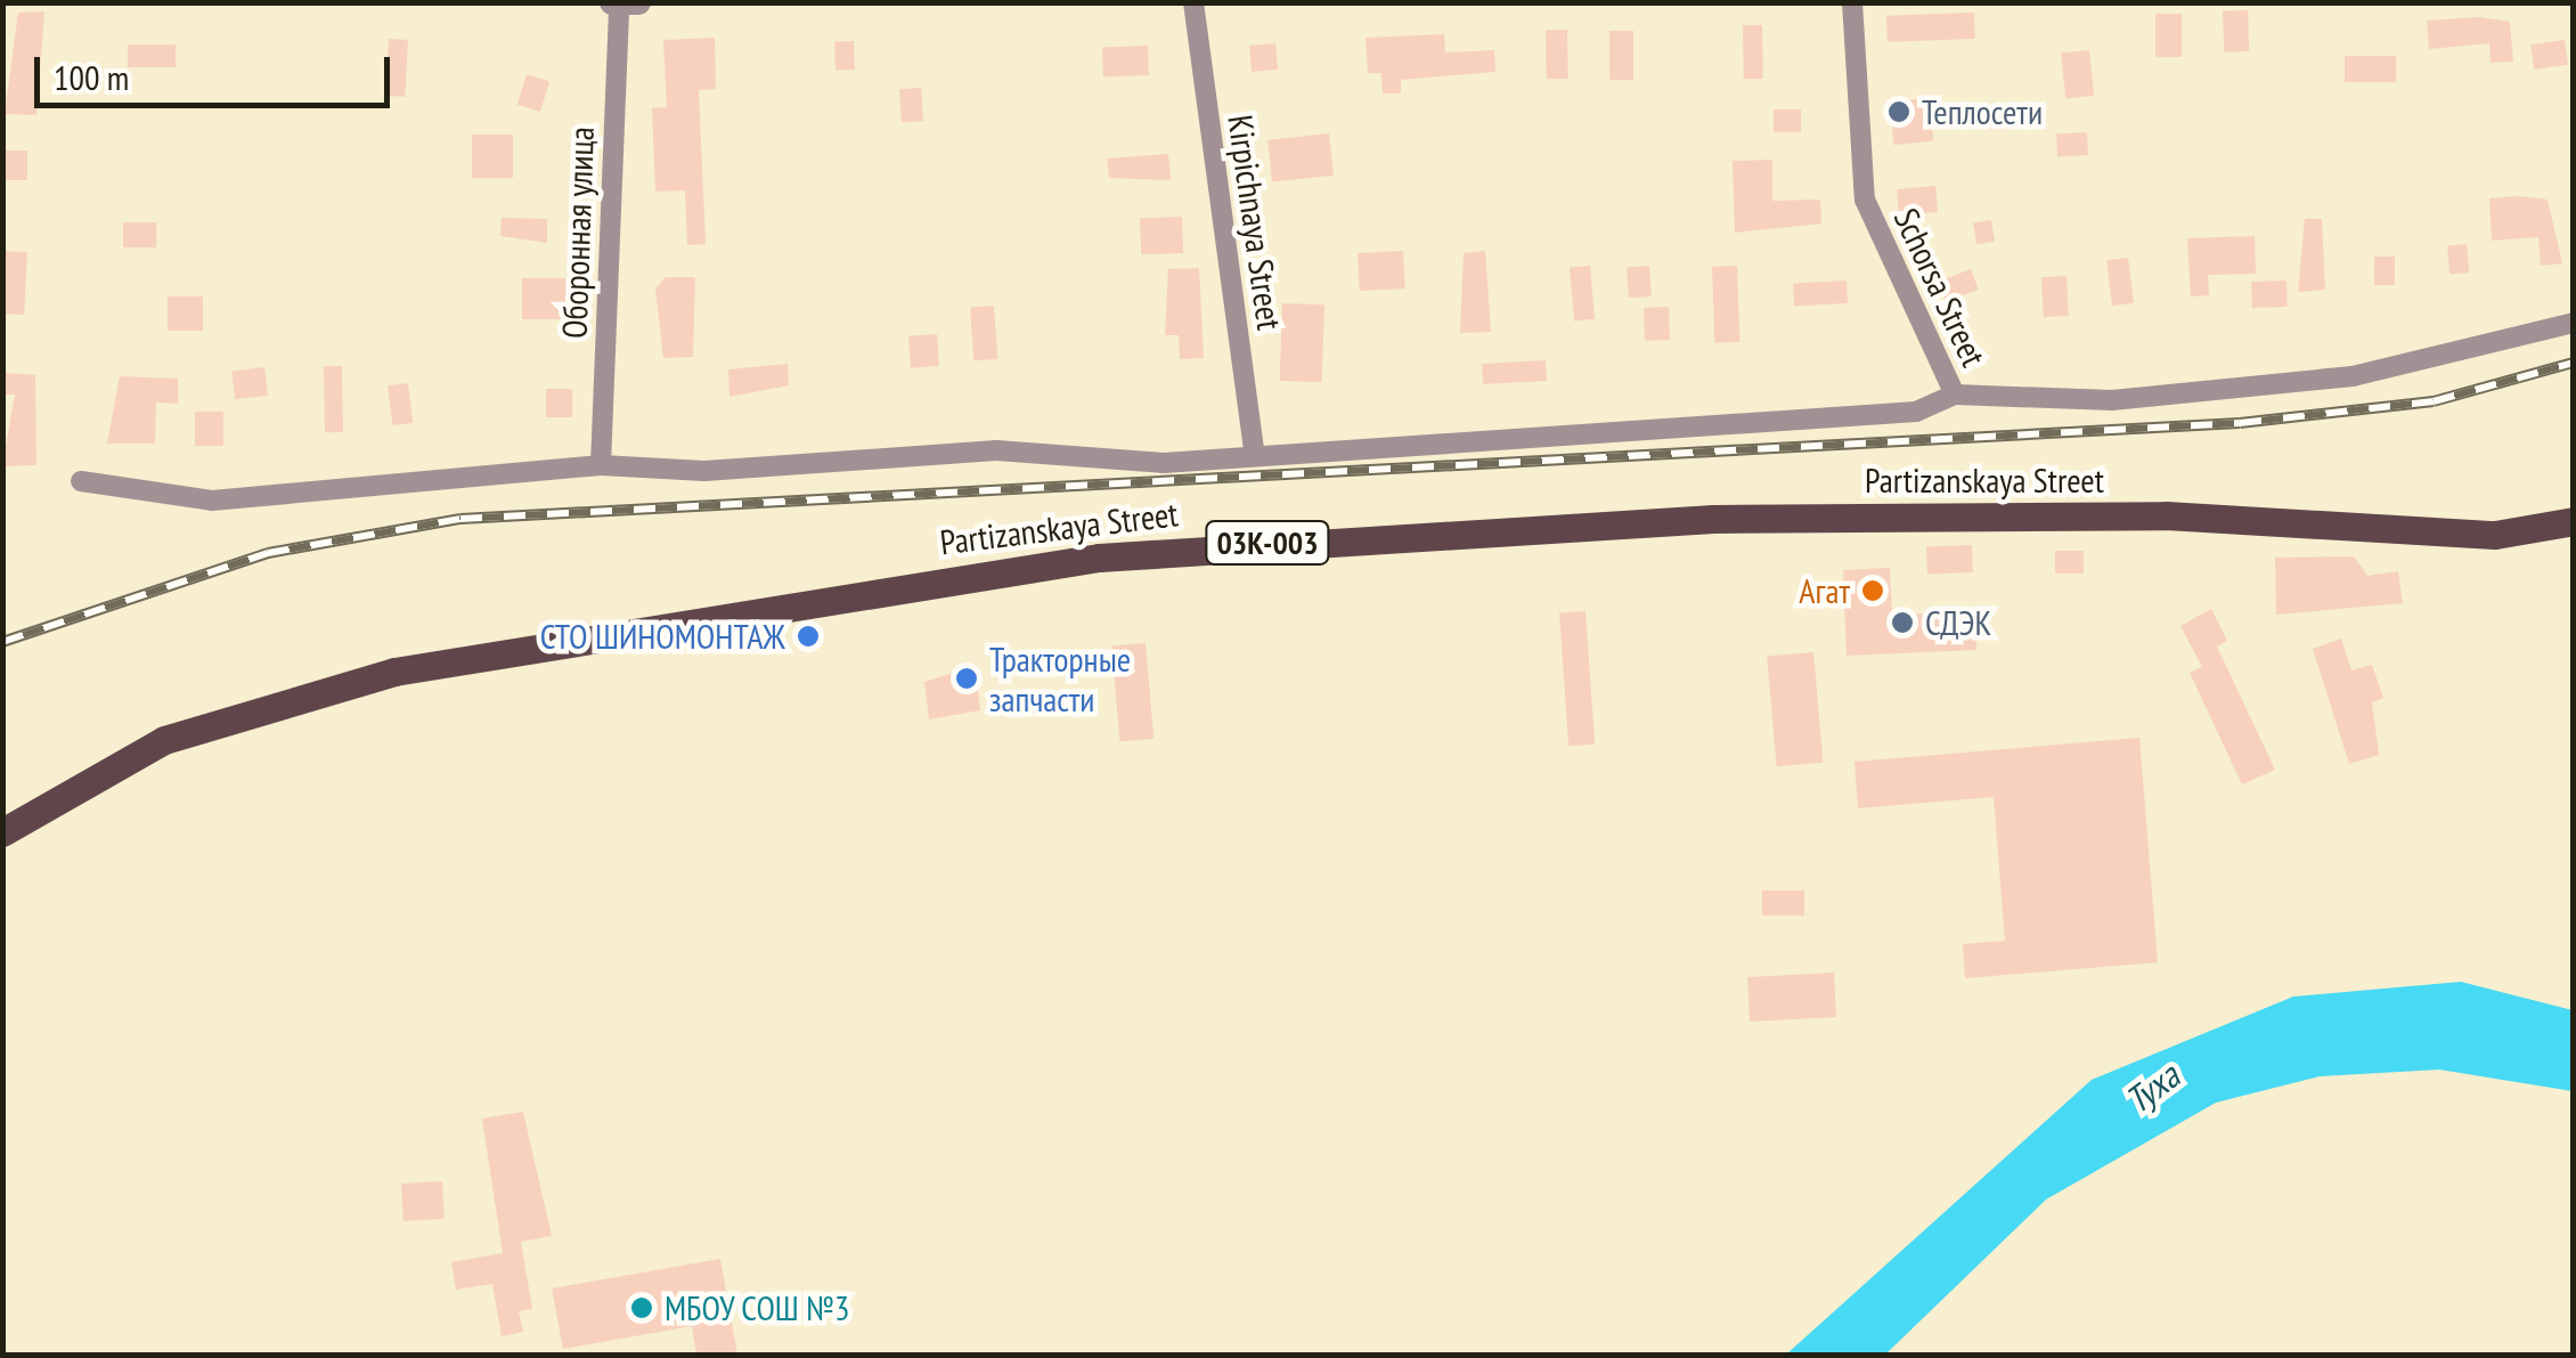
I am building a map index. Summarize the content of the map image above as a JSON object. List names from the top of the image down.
{
  "streets": {
    "main road": ["Partizanskaya Street", "03К-003"],
    "street": ["Kirpichnaya Street", "Оборонная улица", "Schorsa Street"]
  },
  "crossings": [
    ["Kirpichnaya Street", "Partizanskaya Street"],
    ["Оборонная улица", "Partizanskaya Street"],
    ["Schorsa Street", "Partizanskaya Street"]
  ],
  "water": ["Туха"],
  "places": [
    "Теплосети",
    "Агат",
    "СДЭК",
    "СТО ШИНОМОНТАЖ",
    "Тракторные запчасти",
    "МБОУ СОШ №3"
  ],
  "scale_bar": "100 m"
}
